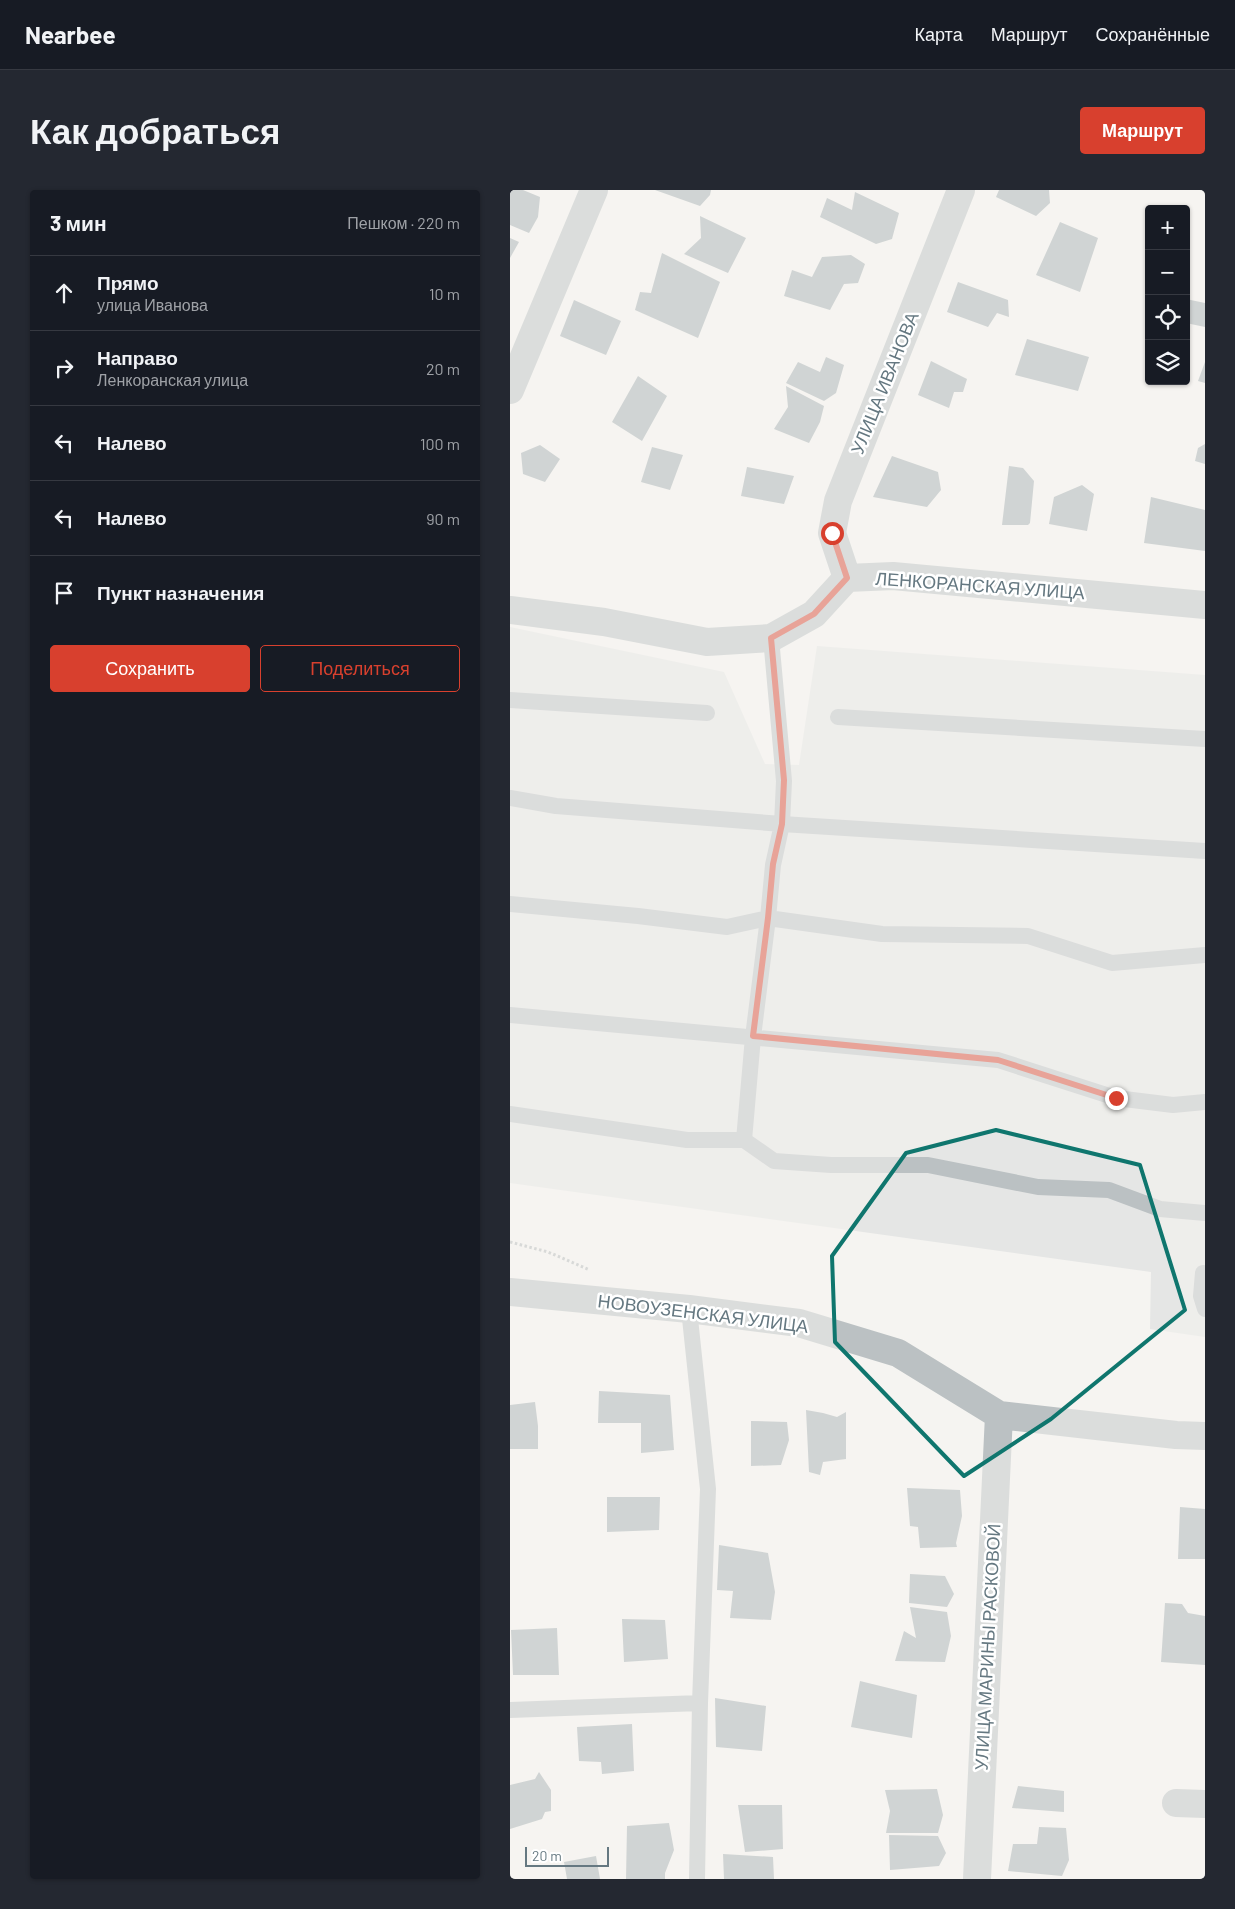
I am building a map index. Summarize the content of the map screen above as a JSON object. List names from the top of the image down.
{
  "streets": {
    "street": [
      "УЛИЦА ИВАНОВА",
      "ЛЕНКОРАНСКАЯ УЛИЦА",
      "НОВОУЗЕНСКАЯ УЛИЦА",
      "УЛИЦА МАРИНЫ РАСКОВОЙ"
    ]
  },
  "crossings": [
    ["УЛИЦА ИВАНОВА", "ЛЕНКОРАНСКАЯ УЛИЦА"],
    ["НОВОУЗЕНСКАЯ УЛИЦА", "УЛИЦА МАРИНЫ РАСКОВОЙ"]
  ],
  "scale_bar": "20 m",
  "page": {
    "header": "Nearbee",
    "nav": ["Карта", "Маршрут", "Сохранённые"],
    "buttons": [
      "Маршрут",
      ["Сохранить", "Поделиться"]
    ],
    "title": "Как добраться",
    "heading": ["3 мин", "Пешком · 220 m"],
    "map_buttons": ["+", "−"],
    "list": [
      ["Прямо", "улица Иванова", "10 m"],
      ["Направо", "Ленкоранская улица", "20 m"],
      ["Налево", "100 m"],
      ["Налево", "90 m"],
      "Пункт назначения"
    ],
    "scale": "20 m"
  }
}
